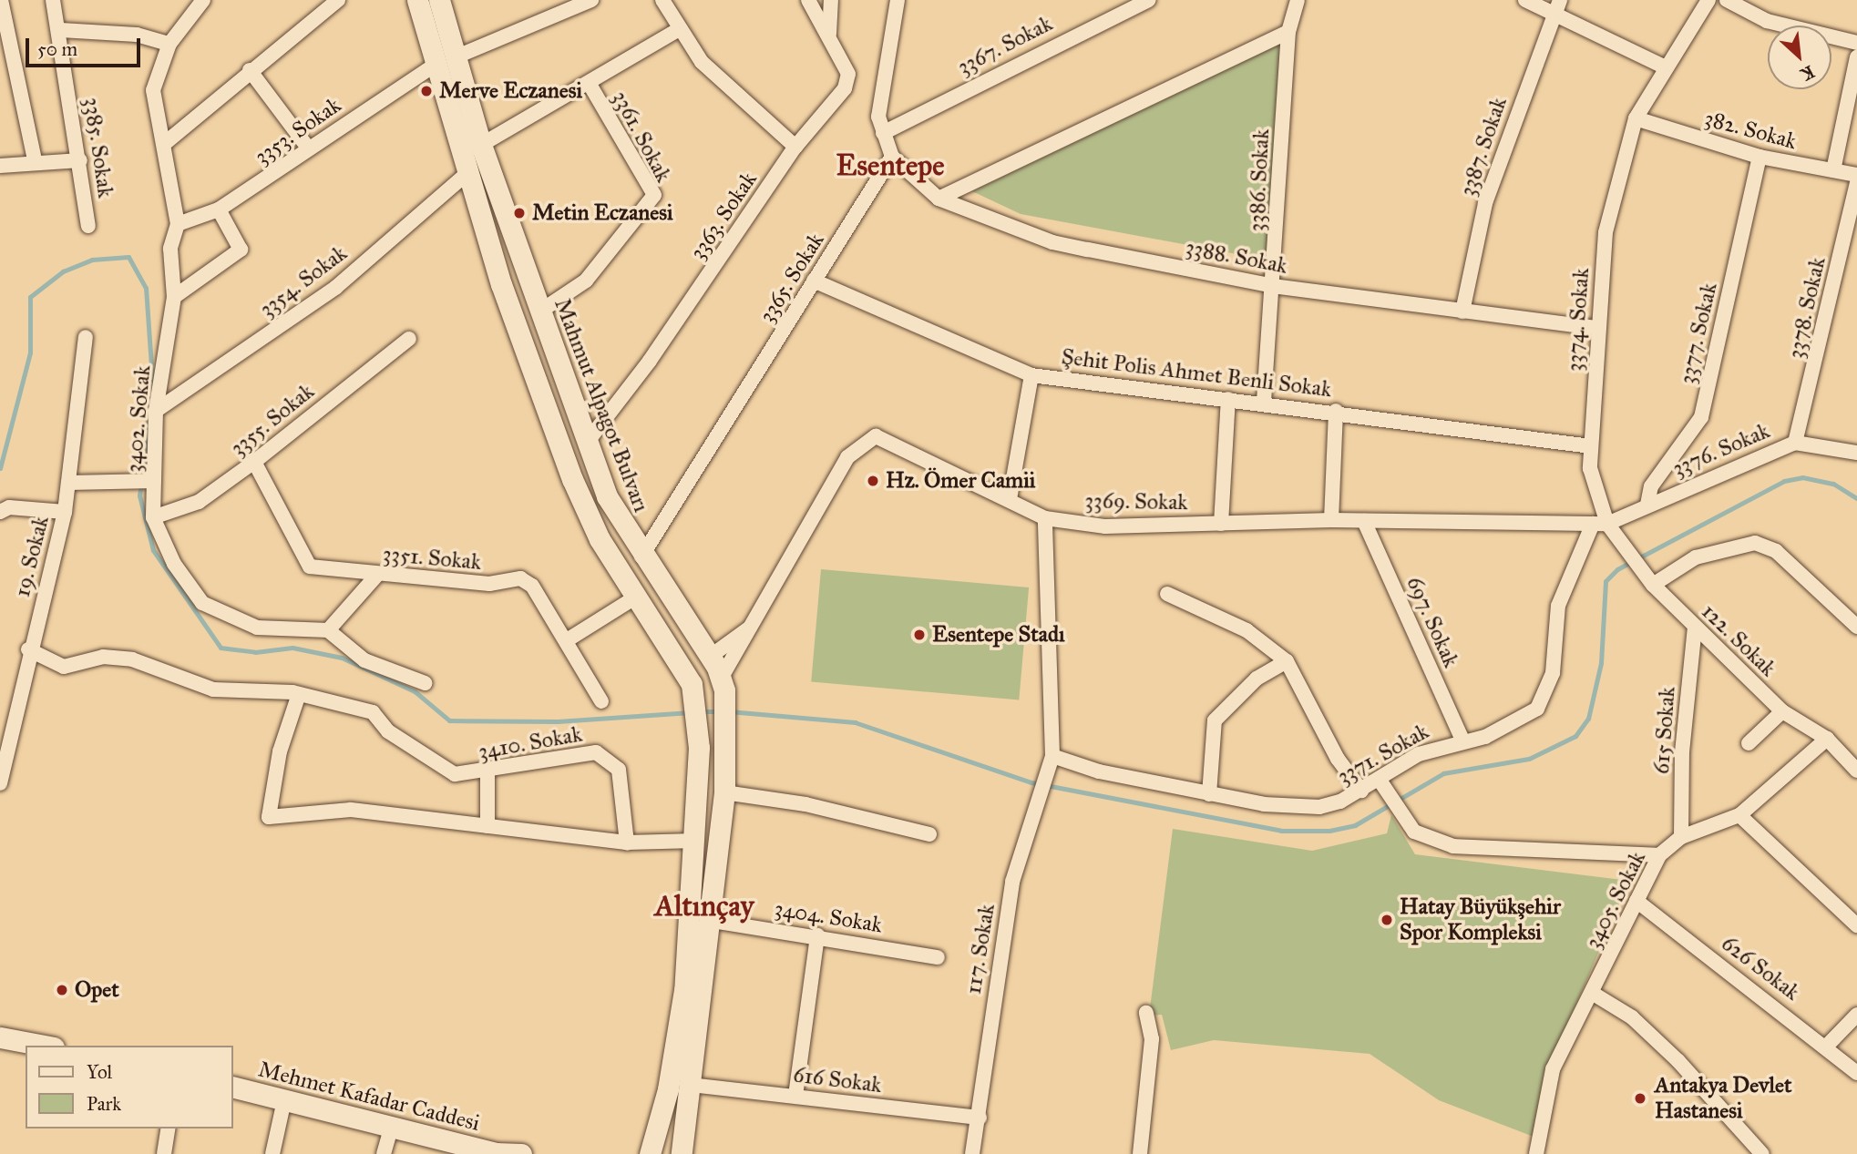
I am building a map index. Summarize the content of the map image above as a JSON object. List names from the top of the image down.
{
  "streets": {
    "main road": ["Mahmut Alpagot Bulvarı", "Mehmet Kafadar Caddesi"],
    "street": [
      "3367. Sokak",
      "382. Sokak",
      "3353. Sokak",
      "3361. Sokak",
      "3387. Sokak",
      "3385. Sokak",
      "3386. Sokak",
      "3363. Sokak",
      "3388. Sokak",
      "3365. Sokak",
      "3354. Sokak",
      "3378. Sokak",
      "3374. Sokak",
      "3377. Sokak",
      "Şehit Polis Ahmet Benli Sokak",
      "3402. Sokak",
      "3355. Sokak",
      "3376. Sokak",
      "3369. Sokak",
      "19. Sokak",
      "3351. Sokak",
      "697. Sokak",
      "122. Sokak",
      "615 Sokak",
      "3410. Sokak",
      "3371. Sokak",
      "3405. Sokak",
      "3404. Sokak",
      "117. Sokak",
      "626 Sokak",
      "616 Sokak"
    ]
  },
  "crossings": [
    ["382. Sokak", "3374. Sokak"],
    ["382. Sokak", "3377. Sokak"],
    ["3353. Sokak", "Mahmut Alpagot Bulvarı"],
    ["3353. Sokak", "3402. Sokak"],
    ["3361. Sokak", "Mahmut Alpagot Bulvarı"],
    ["3387. Sokak", "3388. Sokak"],
    ["3386. Sokak", "3388. Sokak"],
    ["3386. Sokak", "Şehit Polis Ahmet Benli Sokak"],
    ["3363. Sokak", "Mahmut Alpagot Bulvarı"],
    ["3388. Sokak", "3365. Sokak"],
    ["3388. Sokak", "3374. Sokak"],
    ["3365. Sokak", "Şehit Polis Ahmet Benli Sokak"],
    ["3365. Sokak", "Mahmut Alpagot Bulvarı"],
    ["3354. Sokak", "Mahmut Alpagot Bulvarı"],
    ["3354. Sokak", "3402. Sokak"],
    ["3378. Sokak", "3376. Sokak"],
    ["3374. Sokak", "Şehit Polis Ahmet Benli Sokak"],
    ["3374. Sokak", "3376. Sokak"],
    ["3374. Sokak", "3369. Sokak"],
    ["3374. Sokak", "122. Sokak"],
    ["3374. Sokak", "3371. Sokak"],
    ["3377. Sokak", "3376. Sokak"],
    ["Mahmut Alpagot Bulvarı", "3369. Sokak"],
    ["Mahmut Alpagot Bulvarı", "3404. Sokak"],
    ["Mahmut Alpagot Bulvarı", "616 Sokak"],
    ["3402. Sokak", "3355. Sokak"],
    ["3355. Sokak", "3351. Sokak"],
    ["3376. Sokak", "3369. Sokak"],
    ["3376. Sokak", "122. Sokak"],
    ["3376. Sokak", "3371. Sokak"],
    ["3369. Sokak", "697. Sokak"],
    ["3369. Sokak", "122. Sokak"],
    ["3369. Sokak", "3371. Sokak"],
    ["3369. Sokak", "117. Sokak"],
    ["19. Sokak", "3410. Sokak"],
    ["697. Sokak", "3371. Sokak"],
    ["122. Sokak", "615 Sokak"],
    ["122. Sokak", "3371. Sokak"],
    ["122. Sokak", "3405. Sokak"],
    ["615 Sokak", "3405. Sokak"],
    ["3371. Sokak", "117. Sokak"],
    ["3405. Sokak", "626 Sokak"],
    ["117. Sokak", "616 Sokak"]
  ],
  "districts": ["Esentepe", "Altınçay"],
  "places": [
    "Merve Eczanesi",
    "Metin Eczanesi",
    "Hz. Ömer Camii",
    "Esentepe Stadı",
    "Hatay Büyükşehir Spor Kompleksi",
    "Opet",
    "Antakya Devlet Hastanesi"
  ],
  "legend": ["Yol", "Park"],
  "scale_bar": "50 m",
  "north": "bottom right"
}
